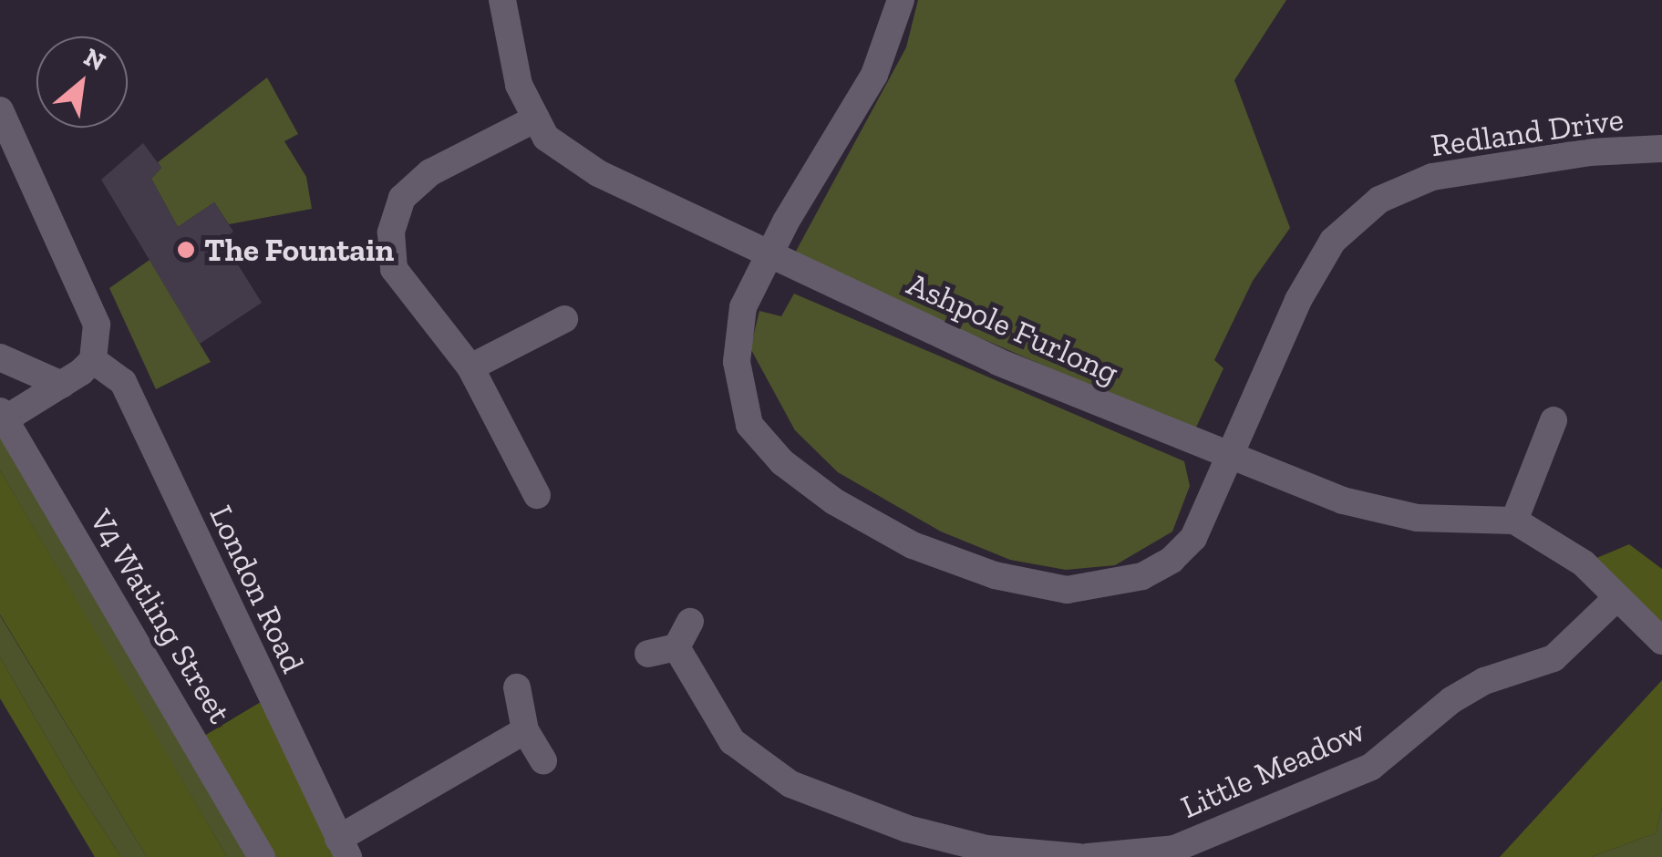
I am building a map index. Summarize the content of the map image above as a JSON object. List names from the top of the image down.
{
  "streets": {
    "street": [
      "Redland Drive",
      "Ashpole Furlong",
      "London Road",
      "V4 Watling Street",
      "Little Meadow"
    ]
  },
  "crossings": [
    ["Redland Drive", "Ashpole Furlong"],
    ["Ashpole Furlong", "Little Meadow"]
  ],
  "places": ["The Fountain"],
  "north": "top right"
}
